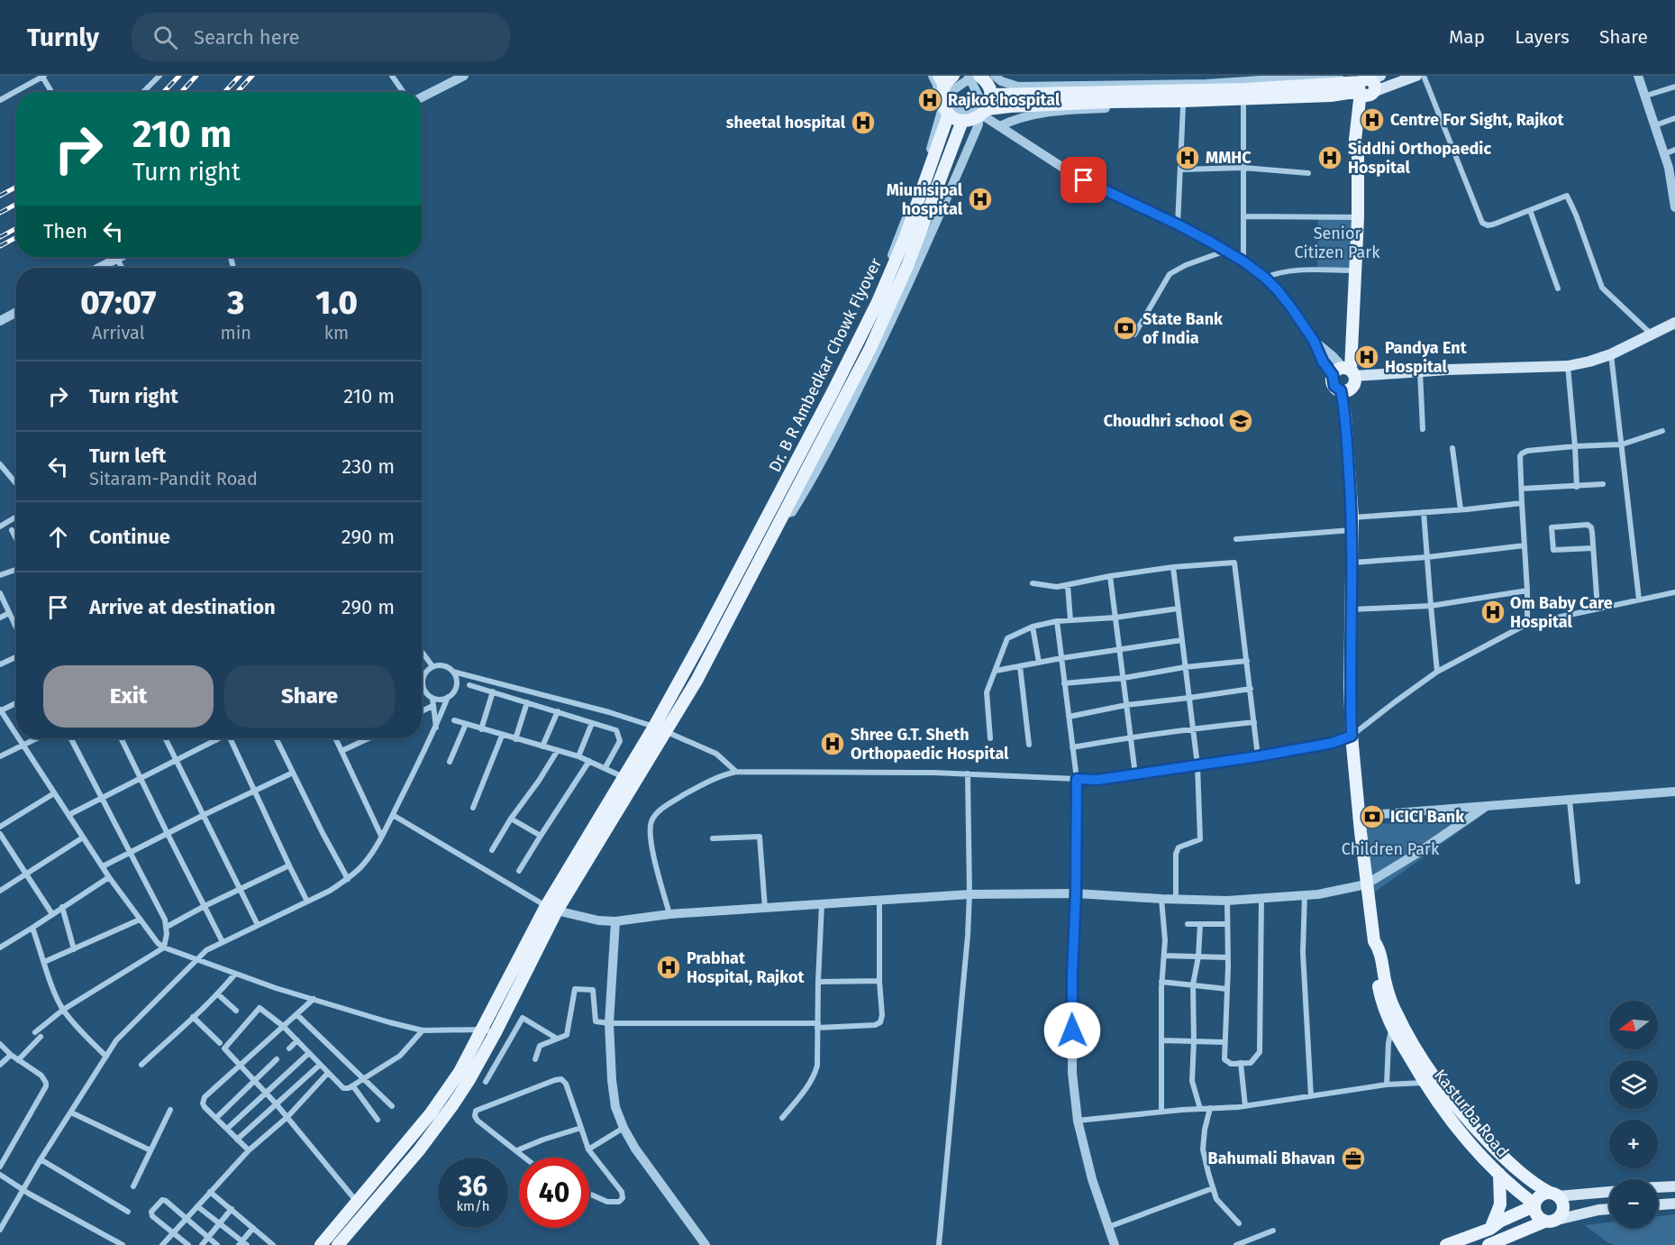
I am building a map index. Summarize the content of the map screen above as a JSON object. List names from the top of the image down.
{
  "streets": {
    "main road": ["Dr. B R Ambedkar Chowk Flyover", "Kasturba Road"]
  },
  "parks": ["Senior Citizen Park", "Children Park"],
  "places": {
    "hospital": [
      "Rajkot hospital",
      "Centre For Sight, Rajkot",
      "sheetal hospital",
      "MMHC",
      "Siddhi Orthopaedic Hospital",
      "Miunisipal hospital",
      "Pandya Ent Hospital",
      "Om Baby Care Hospital",
      "Shree G.T. Sheth Orthopaedic Hospital",
      "Prabhat Hospital, Rajkot"
    ],
    "bank": ["State Bank of India", "ICICI Bank"],
    "school or university": ["Choudhri school"],
    "office": ["Bahumali Bhavan"]
  },
  "north": "left",
  "page": {
    "header": "Turnly",
    "search": "Search here",
    "nav": ["Map", "Layers", "Share"],
    "turn": ["210 m", "Turn right"],
    "then": "Then",
    "eta": [
      "07:07",
      "Arrival",
      "3",
      "min",
      "1.0",
      "km"
    ],
    "list": [
      {
        "name": "Turn right",
        "value": "210 m"
      },
      {
        "name": "Turn left",
        "note": "Sitaram-Pandit Road",
        "value": "230 m"
      },
      {
        "name": "Continue",
        "value": "290 m"
      },
      {
        "name": "Arrive at destination",
        "value": "290 m"
      }
    ],
    "buttons": ["Exit", "Share"],
    "map_buttons": ["+", "−"],
    "speed": "36 km/h",
    "limit": "40"
  }
}
